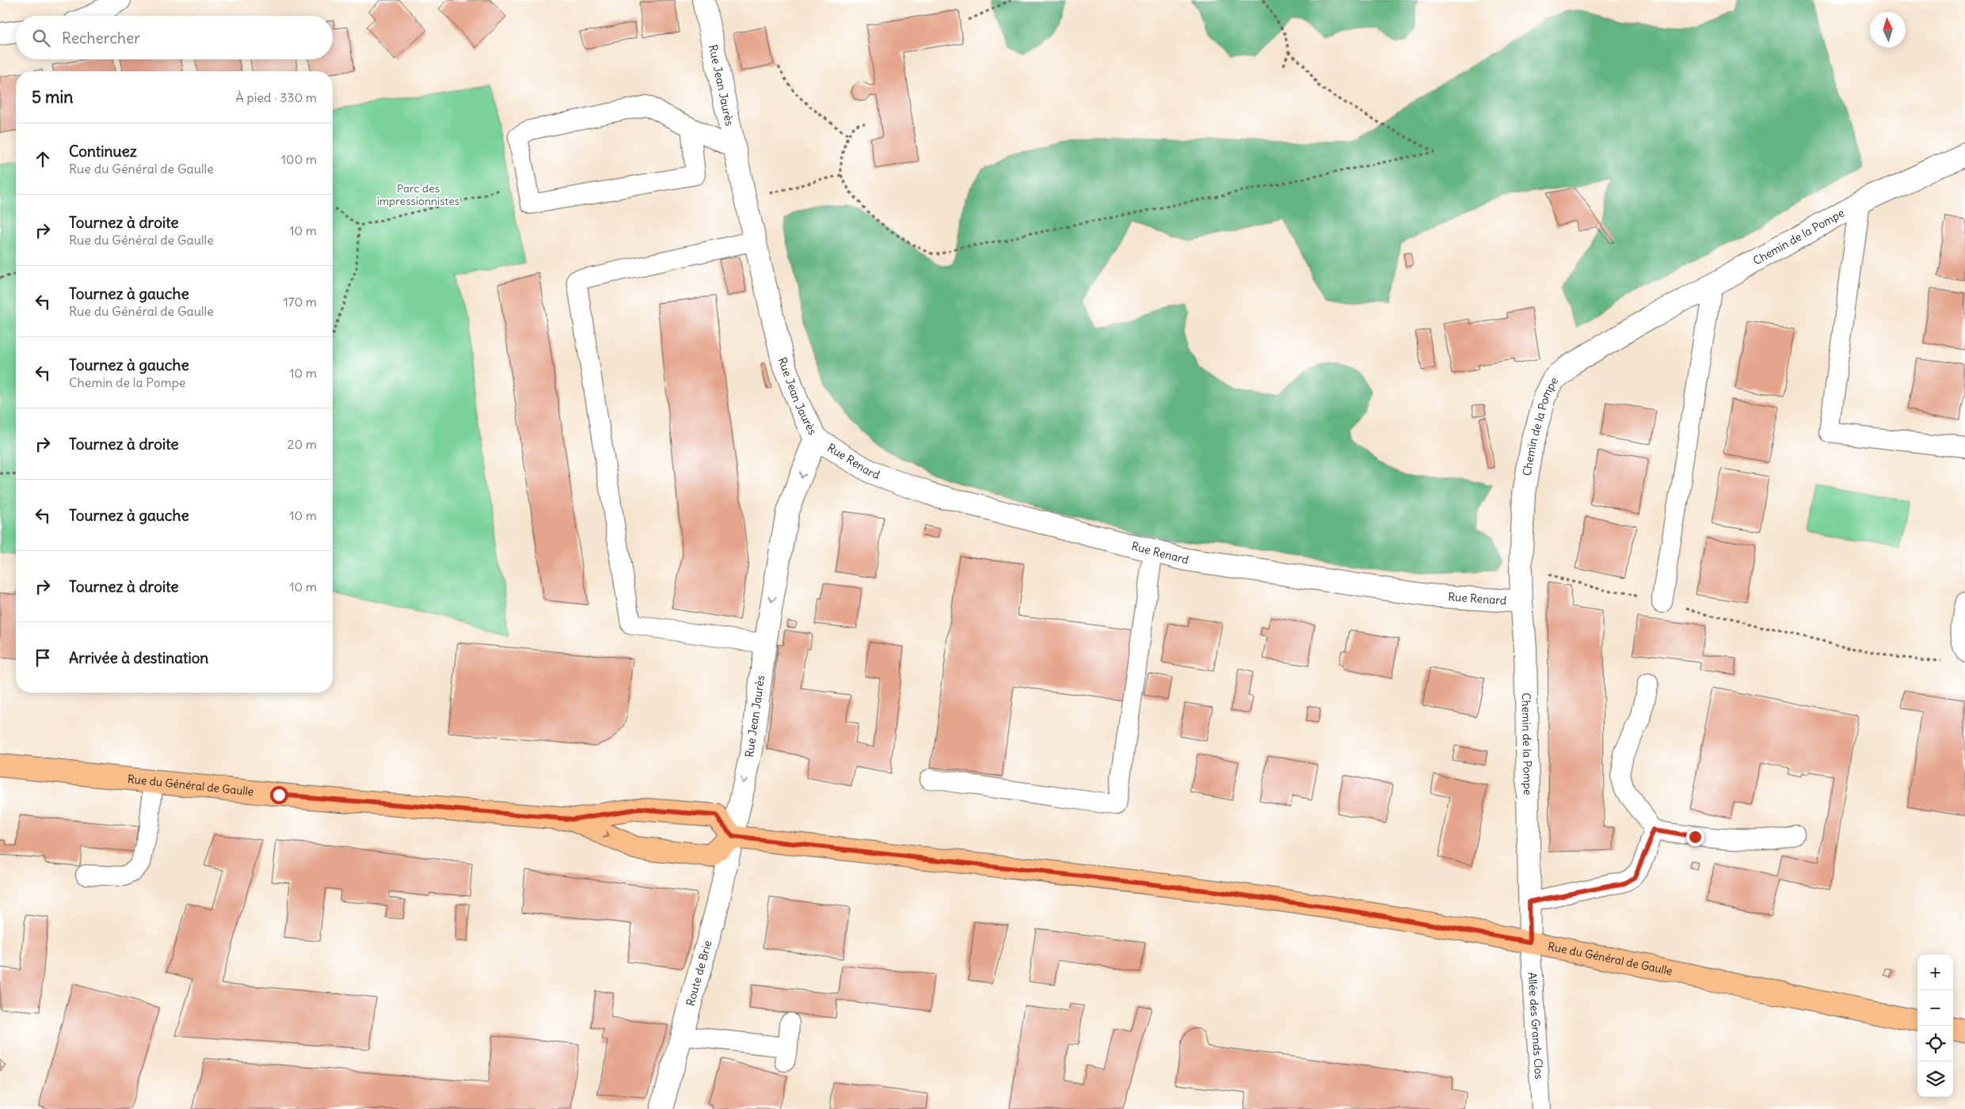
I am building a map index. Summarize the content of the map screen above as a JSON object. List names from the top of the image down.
{
  "streets": {
    "main road": ["Rue du Général de Gaulle"],
    "street": [
      "Rue Jean Jaurès",
      "Chemin de la Pompe",
      "Rue Renard",
      "Route de Brie"
    ],
    "lane": ["Allée des Grands Clos"]
  },
  "crossings": [
    ["Rue Jean Jaurès", "Rue Renard"],
    ["Rue Jean Jaurès", "Rue du Général de Gaulle"],
    ["Rue Jean Jaurès", "Route de Brie"],
    ["Chemin de la Pompe", "Rue Renard"],
    ["Chemin de la Pompe", "Rue du Général de Gaulle"],
    ["Chemin de la Pompe", "Allée des Grands Clos"],
    ["Rue du Général de Gaulle", "Route de Brie"],
    ["Rue du Général de Gaulle", "Allée des Grands Clos"]
  ],
  "one_way": ["Rue Jean Jaurès"],
  "parks": ["Parc des impressionnistes"],
  "north": "top",
  "page": {
    "search": "Rechercher",
    "heading": ["5 min", "À pied · 330 m"],
    "list": [
      ["Continuez", "Rue du Général de Gaulle", "100 m"],
      ["Tournez à droite", "Rue du Général de Gaulle", "10 m"],
      ["Tournez à gauche", "Rue du Général de Gaulle", "170 m"],
      ["Tournez à gauche", "Chemin de la Pompe", "10 m"],
      ["Tournez à droite", "20 m"],
      ["Tournez à gauche", "10 m"],
      ["Tournez à droite", "10 m"],
      "Arrivée à destination"
    ],
    "map_buttons": ["+", "−"]
  }
}
